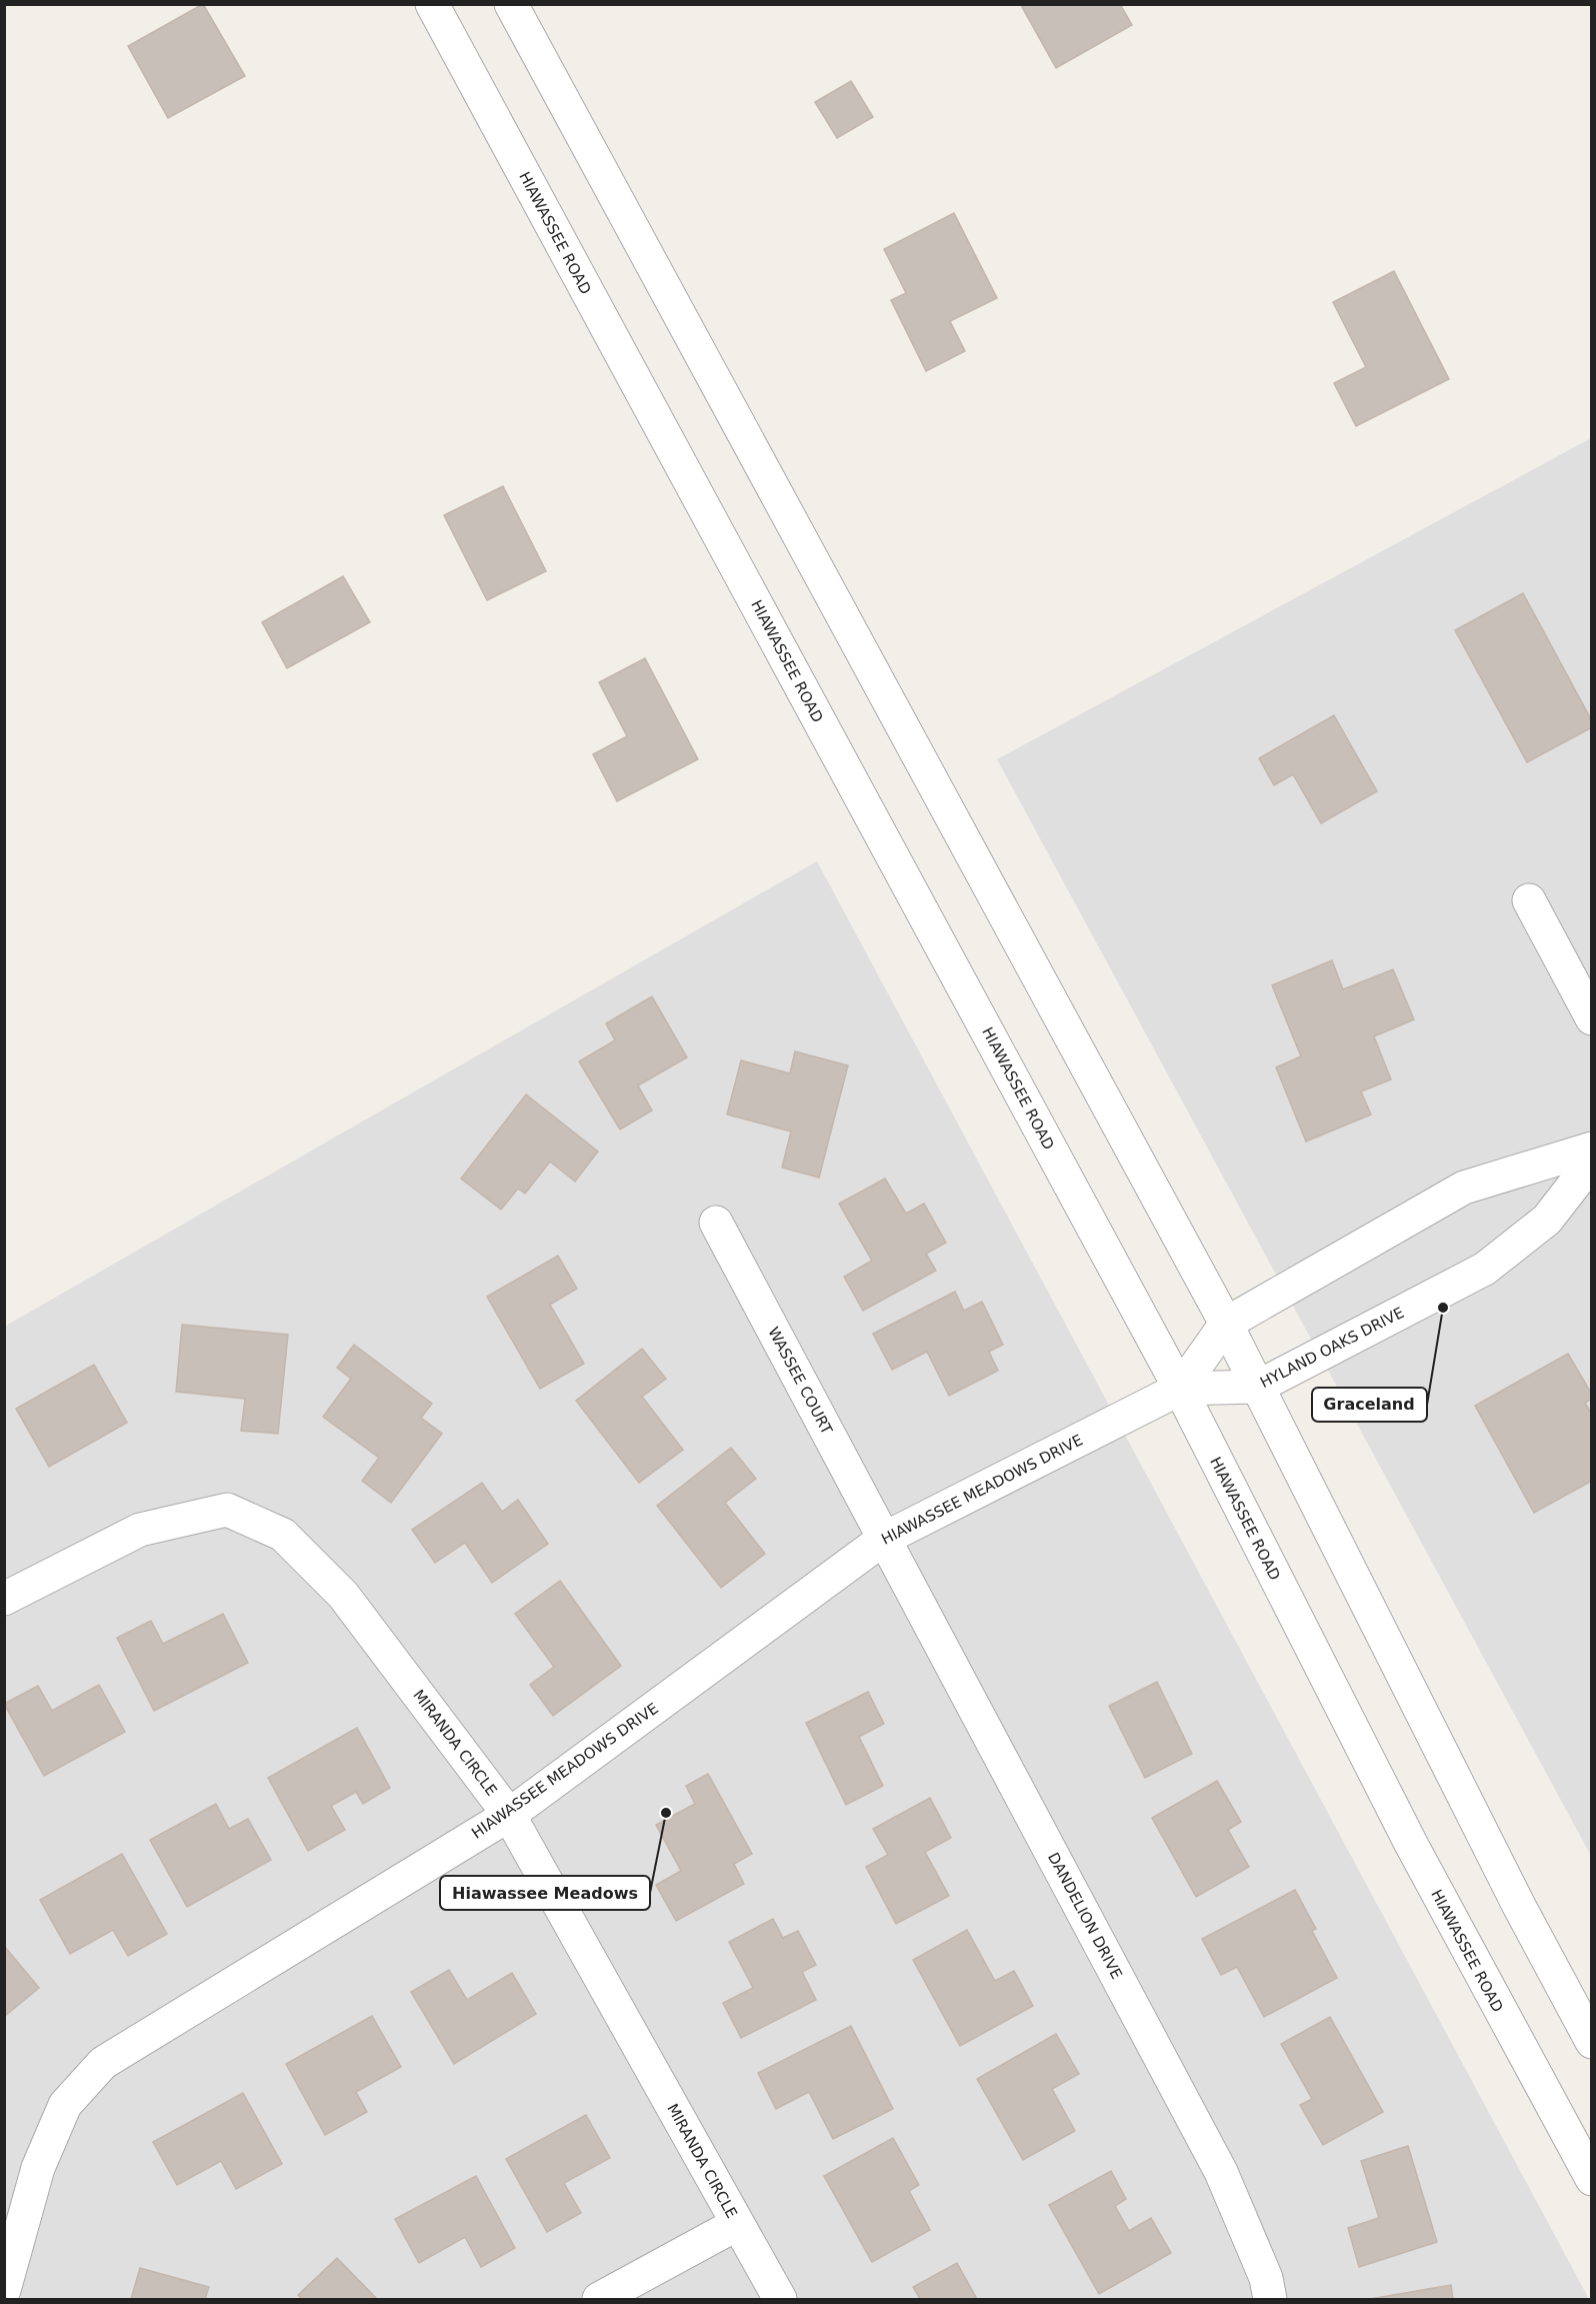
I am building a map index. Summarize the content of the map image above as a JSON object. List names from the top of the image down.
{
  "streets": {
    "street": [
      "HIAWASSEE ROAD",
      "HYLAND OAKS DRIVE",
      "WASSEE COURT",
      "HIAWASSEE MEADOWS DRIVE",
      "MIRANDA CIRCLE",
      "DANDELION DRIVE"
    ]
  },
  "crossings": [
    ["HIAWASSEE ROAD", "HYLAND OAKS DRIVE"],
    ["HIAWASSEE ROAD", "HIAWASSEE MEADOWS DRIVE"],
    ["HYLAND OAKS DRIVE", "HIAWASSEE MEADOWS DRIVE"],
    ["WASSEE COURT", "HIAWASSEE MEADOWS DRIVE"],
    ["WASSEE COURT", "DANDELION DRIVE"],
    ["HIAWASSEE MEADOWS DRIVE", "MIRANDA CIRCLE"],
    ["HIAWASSEE MEADOWS DRIVE", "DANDELION DRIVE"]
  ],
  "places": ["Graceland", "Hiawassee Meadows"]
}
